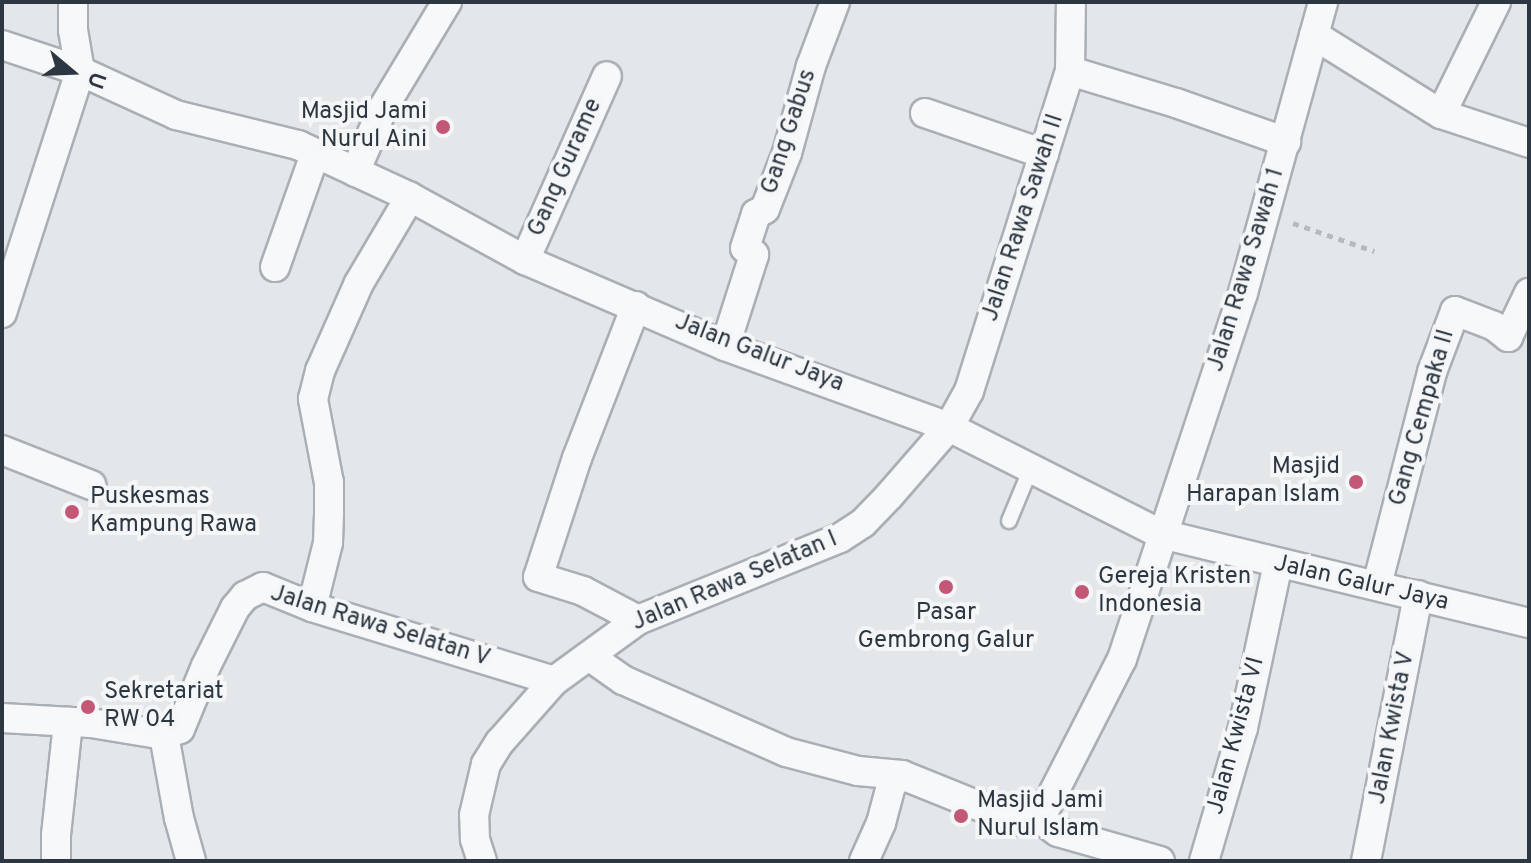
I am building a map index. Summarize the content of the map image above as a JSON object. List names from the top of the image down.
{
  "streets": {
    "street": [
      "Gang Gabus",
      "Gang Gurame",
      "Jalan Rawa Sawah II",
      "Jalan Rawa Sawah 1",
      "Jalan Galur Jaya",
      "Gang Cempaka II",
      "Jalan Rawa Selatan I",
      "Jalan Rawa Selatan V",
      "Jalan Kwista V",
      "Jalan Kwista VI"
    ]
  },
  "crossings": [
    ["Gang Gabus", "Jalan Galur Jaya"],
    ["Gang Gurame", "Jalan Galur Jaya"],
    ["Jalan Rawa Sawah II", "Jalan Galur Jaya"],
    ["Jalan Rawa Sawah II", "Jalan Rawa Selatan I"],
    ["Jalan Rawa Sawah 1", "Jalan Galur Jaya"],
    ["Jalan Galur Jaya", "Gang Cempaka II"],
    ["Jalan Galur Jaya", "Jalan Rawa Selatan I"],
    ["Jalan Galur Jaya", "Jalan Kwista V"],
    ["Jalan Galur Jaya", "Jalan Kwista VI"],
    ["Jalan Rawa Selatan I", "Jalan Rawa Selatan V"]
  ],
  "places": [
    "Masjid Jami Nurul Aini",
    "Masjid Harapan Islam",
    "Puskesmas Kampung Rawa",
    "Pasar Gembrong Galur",
    "Gereja Kristen Indonesia",
    "Sekretariat RW 04",
    "Masjid Jami Nurul Islam"
  ],
  "north": "right"
}
